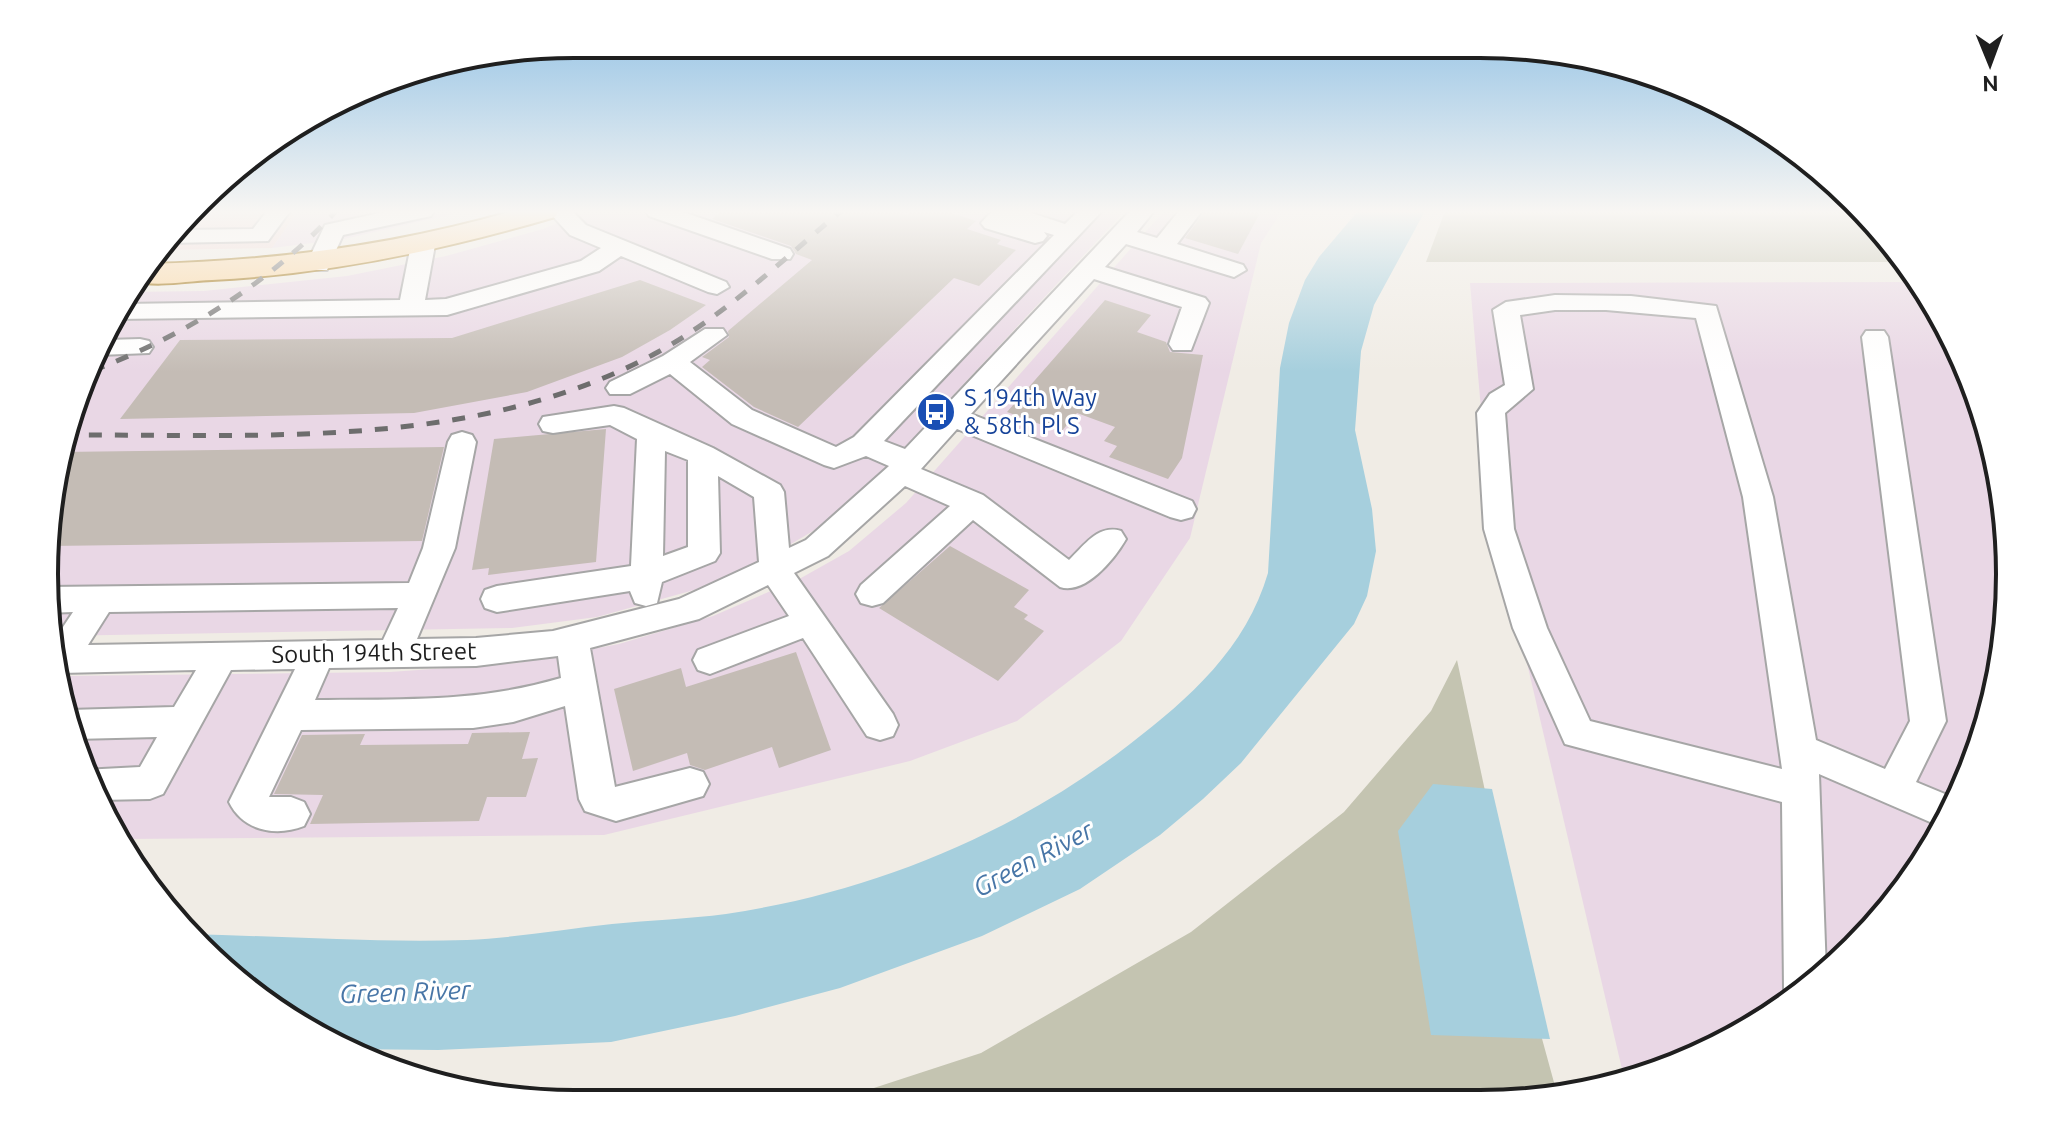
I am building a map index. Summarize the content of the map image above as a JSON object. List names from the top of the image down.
{
  "streets": {
    "street": ["South 194th Street"]
  },
  "water": ["Green River"],
  "places": {
    "bus stop": ["S 194th Way & 58th Pl S"]
  },
  "north": "bottom"
}
